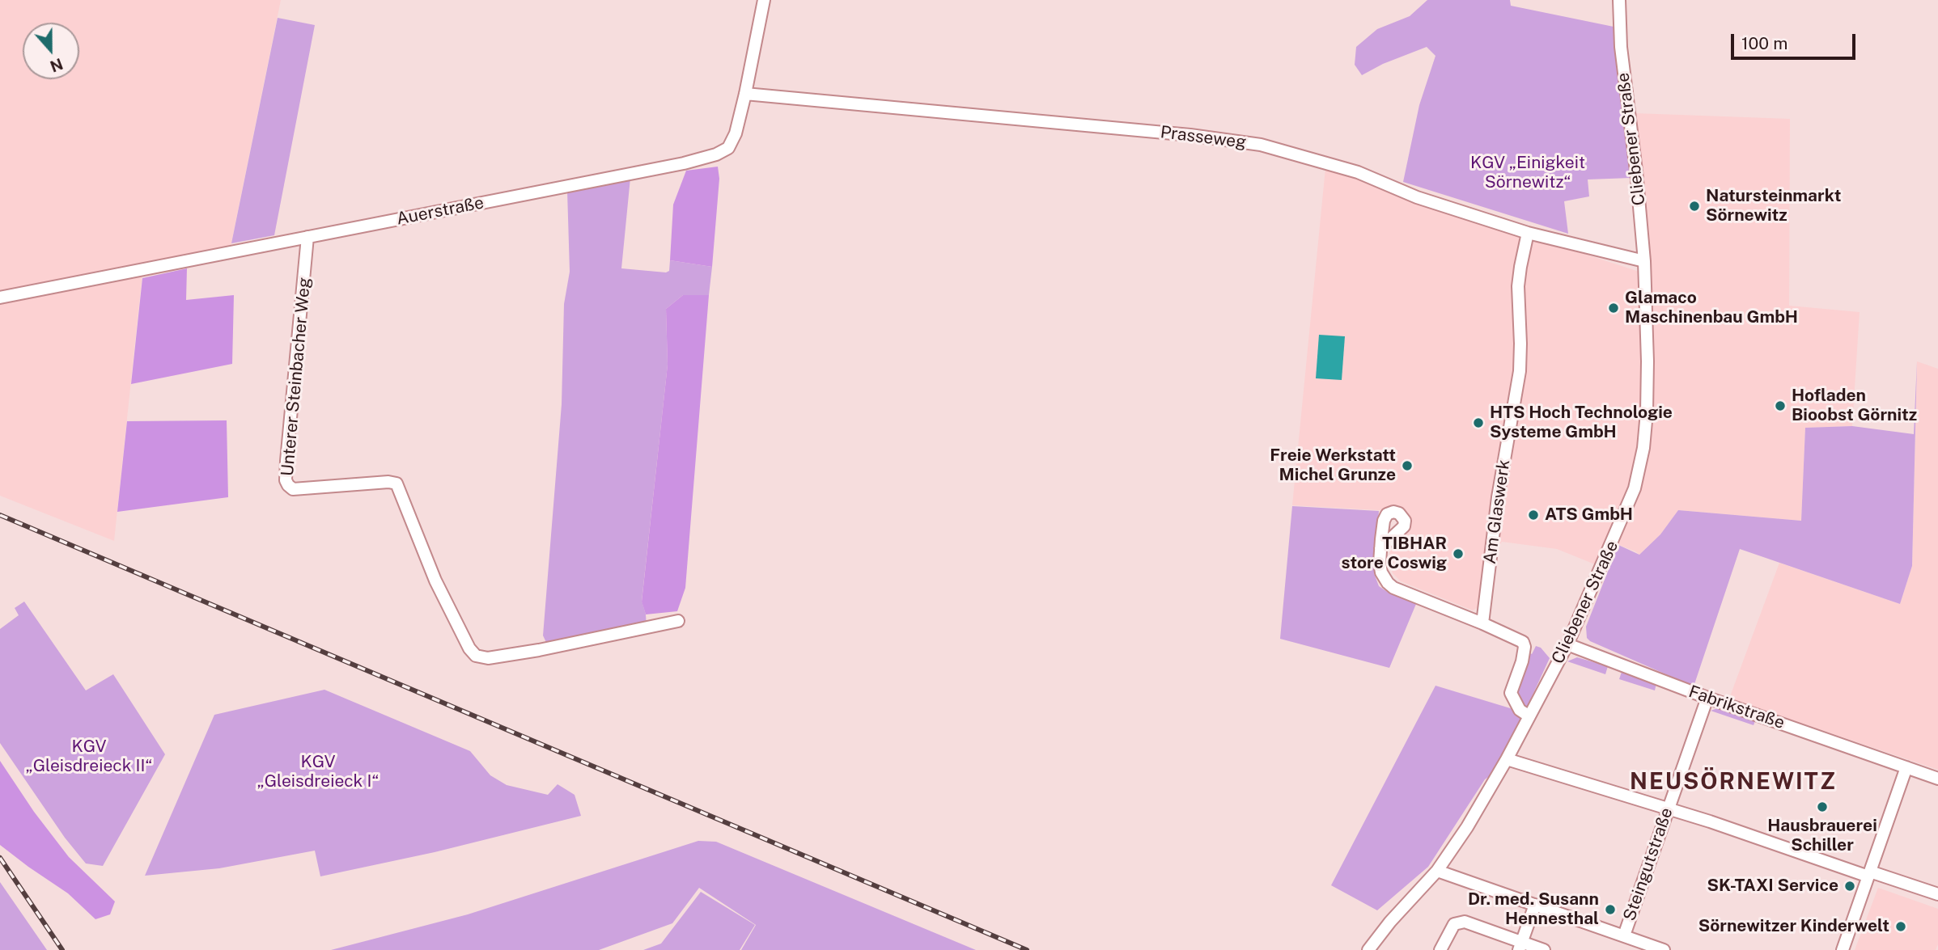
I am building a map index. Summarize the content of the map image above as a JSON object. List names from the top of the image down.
{
  "streets": {
    "street": [
      "Prasseweg",
      "Cliebener Straße",
      "Auerstraße",
      "Unterer Steinbacher Weg",
      "Am Glaswerk",
      "Fabrikstraße",
      "Steingutstraße"
    ]
  },
  "crossings": [
    ["Prasseweg", "Cliebener Straße"],
    ["Prasseweg", "Auerstraße"],
    ["Prasseweg", "Am Glaswerk"],
    ["Cliebener Straße", "Fabrikstraße"],
    ["Auerstraße", "Unterer Steinbacher Weg"],
    ["Fabrikstraße", "Steingutstraße"]
  ],
  "districts": ["NEUSÖRNEWITZ"],
  "parks": ["KGV „Einigkeit Sörnewitz“", "KGV „Gleisdreieck II“", "KGV „Gleisdreieck I“"],
  "places": [
    "Natursteinmarkt Sörnewitz",
    "Glamaco Maschinenbau GmbH",
    "Hofladen Bioobst Görnitz",
    "HTS Hoch Technologie Systeme GmbH",
    "Freie Werkstatt Michel Grunze",
    "ATS GmbH",
    "TIBHAR store Coswig",
    "Hausbrauerei Schiller",
    "SK-TAXI Service",
    "Dr. med. Susann Hennesthal",
    "Sörnewitzer Kinderwelt"
  ],
  "scale_bar": "100 m",
  "north": "bottom"
}
